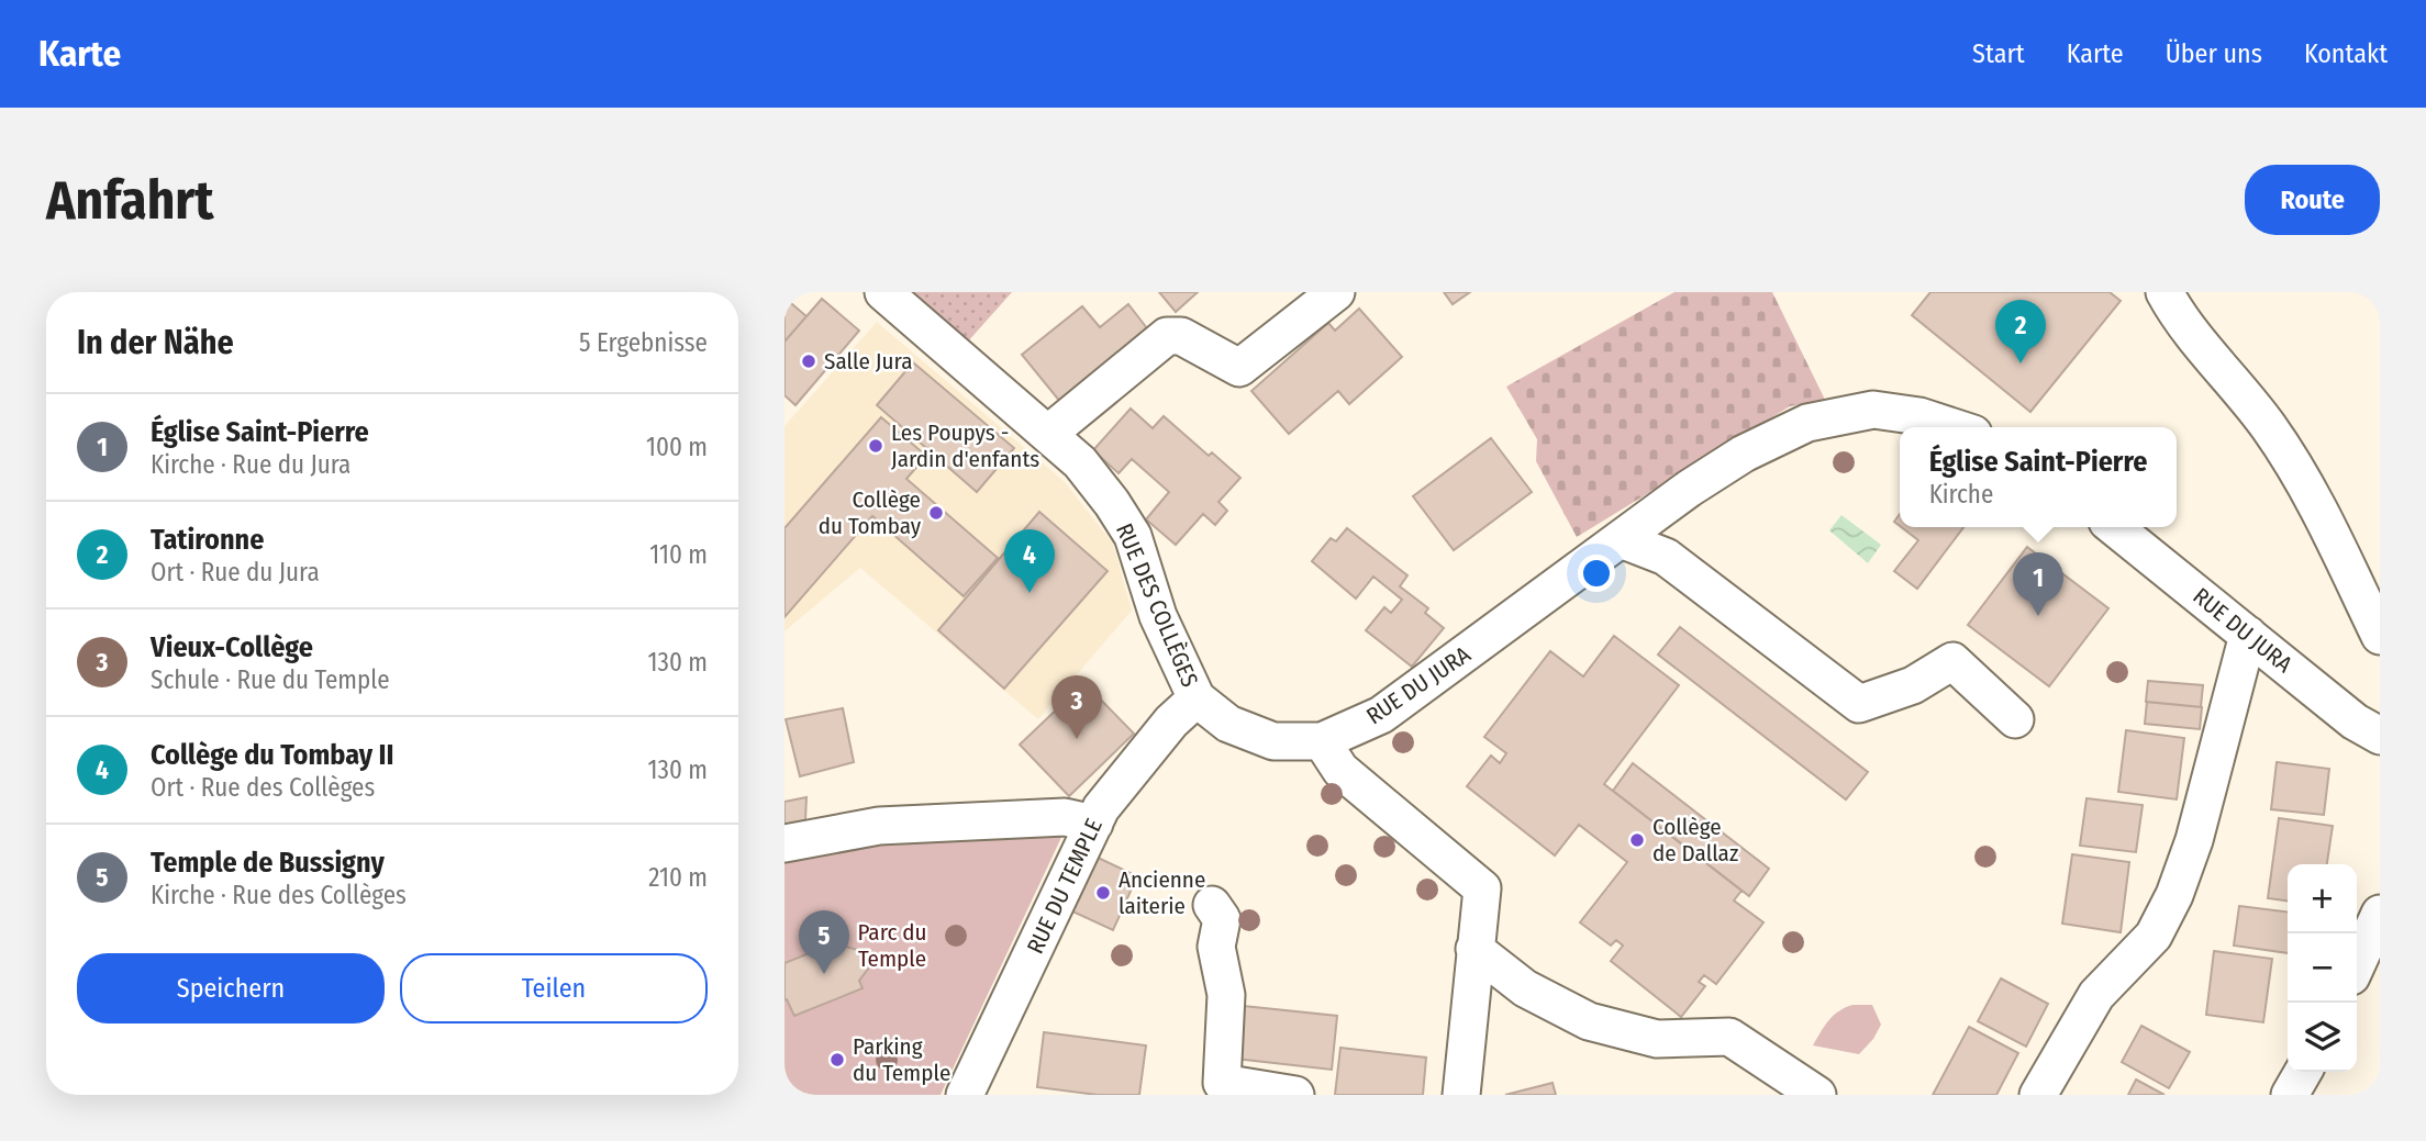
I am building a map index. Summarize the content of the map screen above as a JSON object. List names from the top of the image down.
{
  "streets": {
    "street": ["RUE DES COLLÈGES", "RUE DU JURA", "RUE DU TEMPLE"]
  },
  "crossings": [
    ["RUE DES COLLÈGES", "RUE DU JURA"],
    ["RUE DES COLLÈGES", "RUE DU TEMPLE"],
    ["RUE DU JURA", "RUE DU TEMPLE"]
  ],
  "parks": ["Parc du Temple"],
  "places": [
    "Salle Jura",
    "Les Poupys - Jardin d'enfants",
    "Collège du Tombay",
    "Collège de Dallaz",
    "Ancienne laiterie",
    "Parking du Temple"
  ],
  "page": {
    "header": "Karte",
    "nav": [
      "Start",
      "Karte",
      "Über uns",
      "Kontakt"
    ],
    "buttons": [
      "Route",
      ["Speichern", "Teilen"]
    ],
    "title": "Anfahrt",
    "heading": ["In der Nähe", "5 Ergebnisse"],
    "pins": [
      "2",
      "4",
      "1",
      "3",
      "5"
    ],
    "list": [
      {
        "mark": "1",
        "name": "Église Saint-Pierre",
        "note": "Kirche · Rue du Jura",
        "value": "100 m"
      },
      {
        "mark": "2",
        "name": "Tatironne",
        "note": "Ort · Rue du Jura",
        "value": "110 m"
      },
      {
        "mark": "3",
        "name": "Vieux-Collège",
        "note": "Schule · Rue du Temple",
        "value": "130 m"
      },
      {
        "mark": "4",
        "name": "Collège du Tombay II",
        "note": "Ort · Rue des Collèges",
        "value": "130 m"
      },
      {
        "mark": "5",
        "name": "Temple de Bussigny",
        "note": "Kirche · Rue des Collèges",
        "value": "210 m"
      }
    ],
    "popup": ["Église Saint-Pierre", "Kirche"],
    "map_buttons": ["+", "−"]
  }
}
